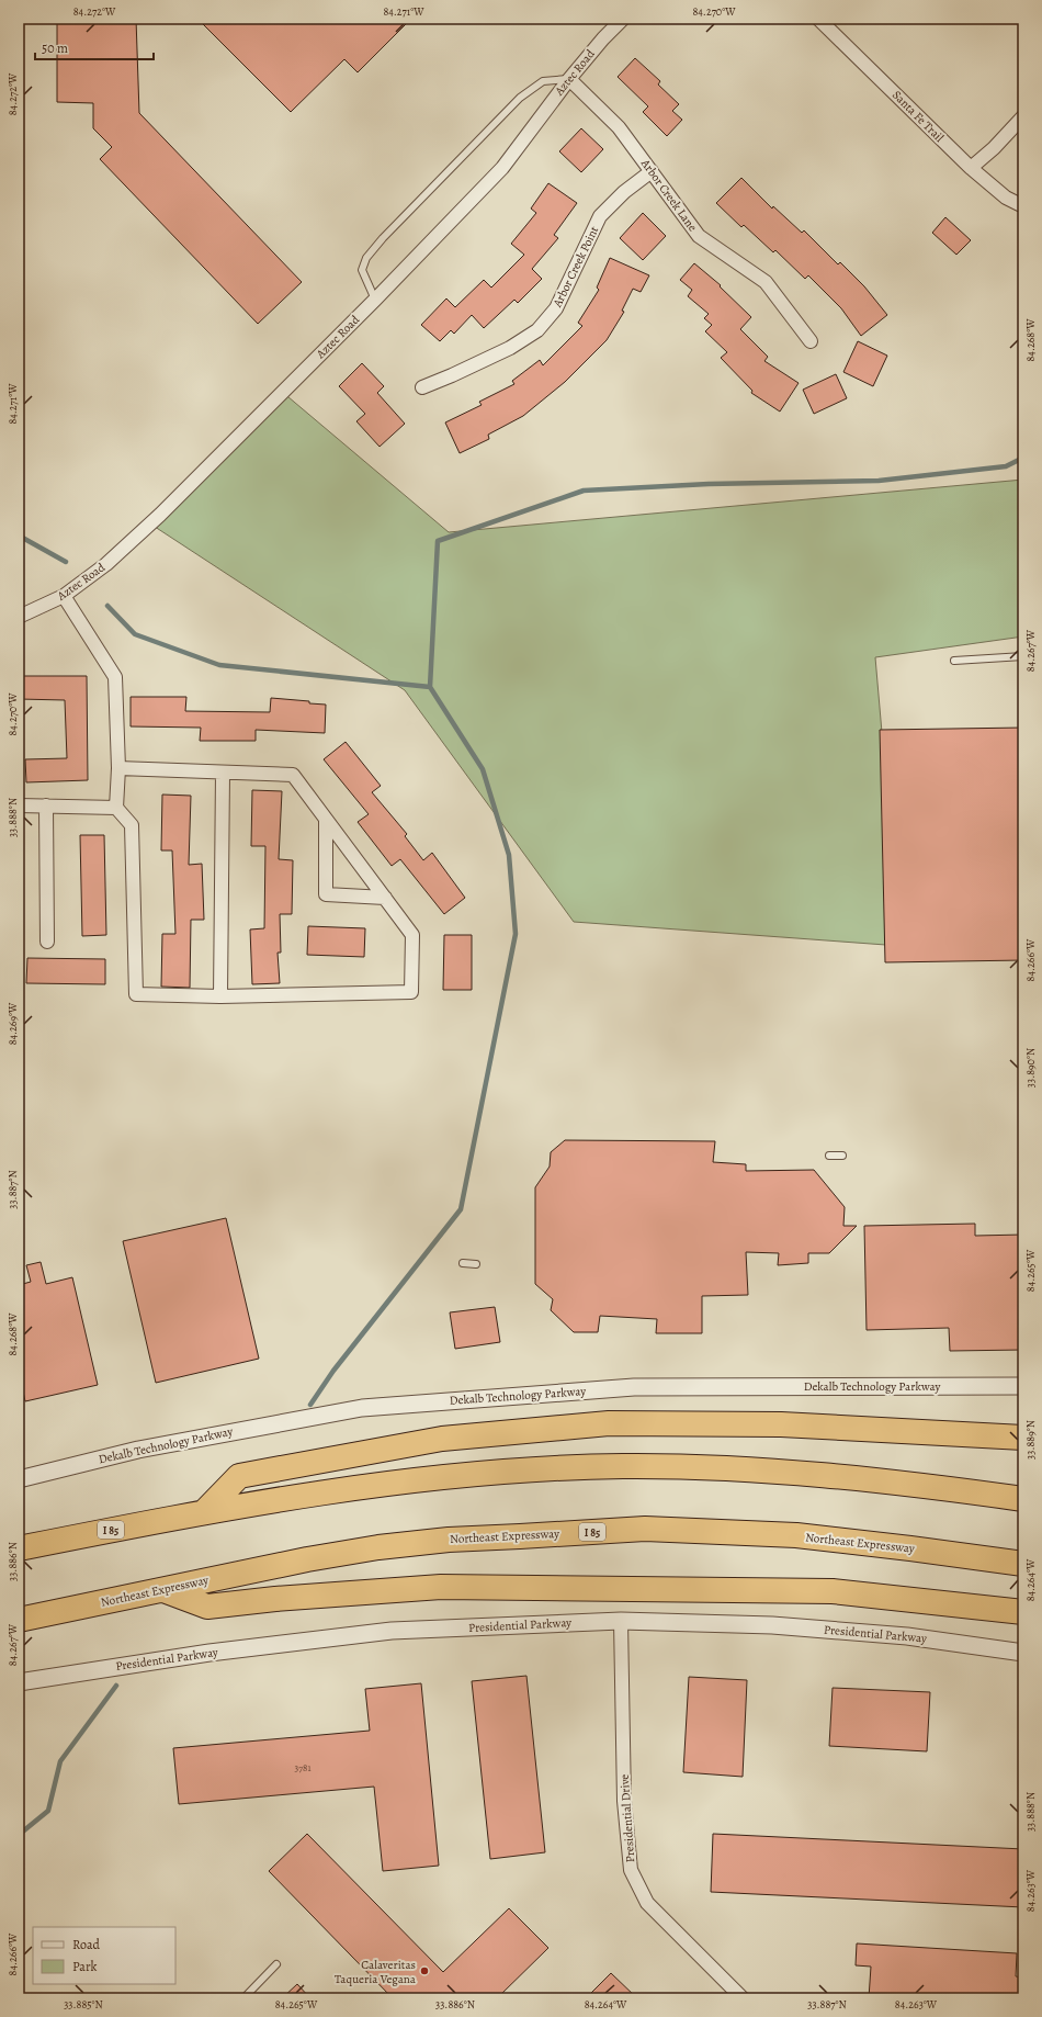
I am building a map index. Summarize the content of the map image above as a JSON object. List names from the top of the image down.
{
  "streets": {
    "highway": ["I 85", "Northeast Expressway"],
    "street": [
      "Aztec Road",
      "Santa Fe Trail",
      "Arbor Creek Lane",
      "Arbor Creek Point",
      "Dekalb Technology Parkway",
      "Presidential Parkway",
      "Presidential Drive"
    ]
  },
  "crossings": [
    ["Aztec Road", "Arbor Creek Lane"],
    ["Arbor Creek Lane", "Arbor Creek Point"],
    ["Presidential Parkway", "Presidential Drive"]
  ],
  "places": ["Calaveritas Taqueria Vegana"],
  "house_numbers": ["3781"],
  "legend": ["Road", "Park"],
  "scale_bar": "50 m",
  "coordinates": [
    "84.272°W",
    "84.271°W",
    "84.270°W",
    "84.268°W",
    "84.267°W",
    "33.888°N",
    "84.266°W",
    "84.269°W",
    "33.890°N",
    "33.887°N",
    "84.265°W",
    "33.889°N",
    "33.886°N",
    "84.264°W",
    "84.263°W",
    "33.885°N"
  ]
}
